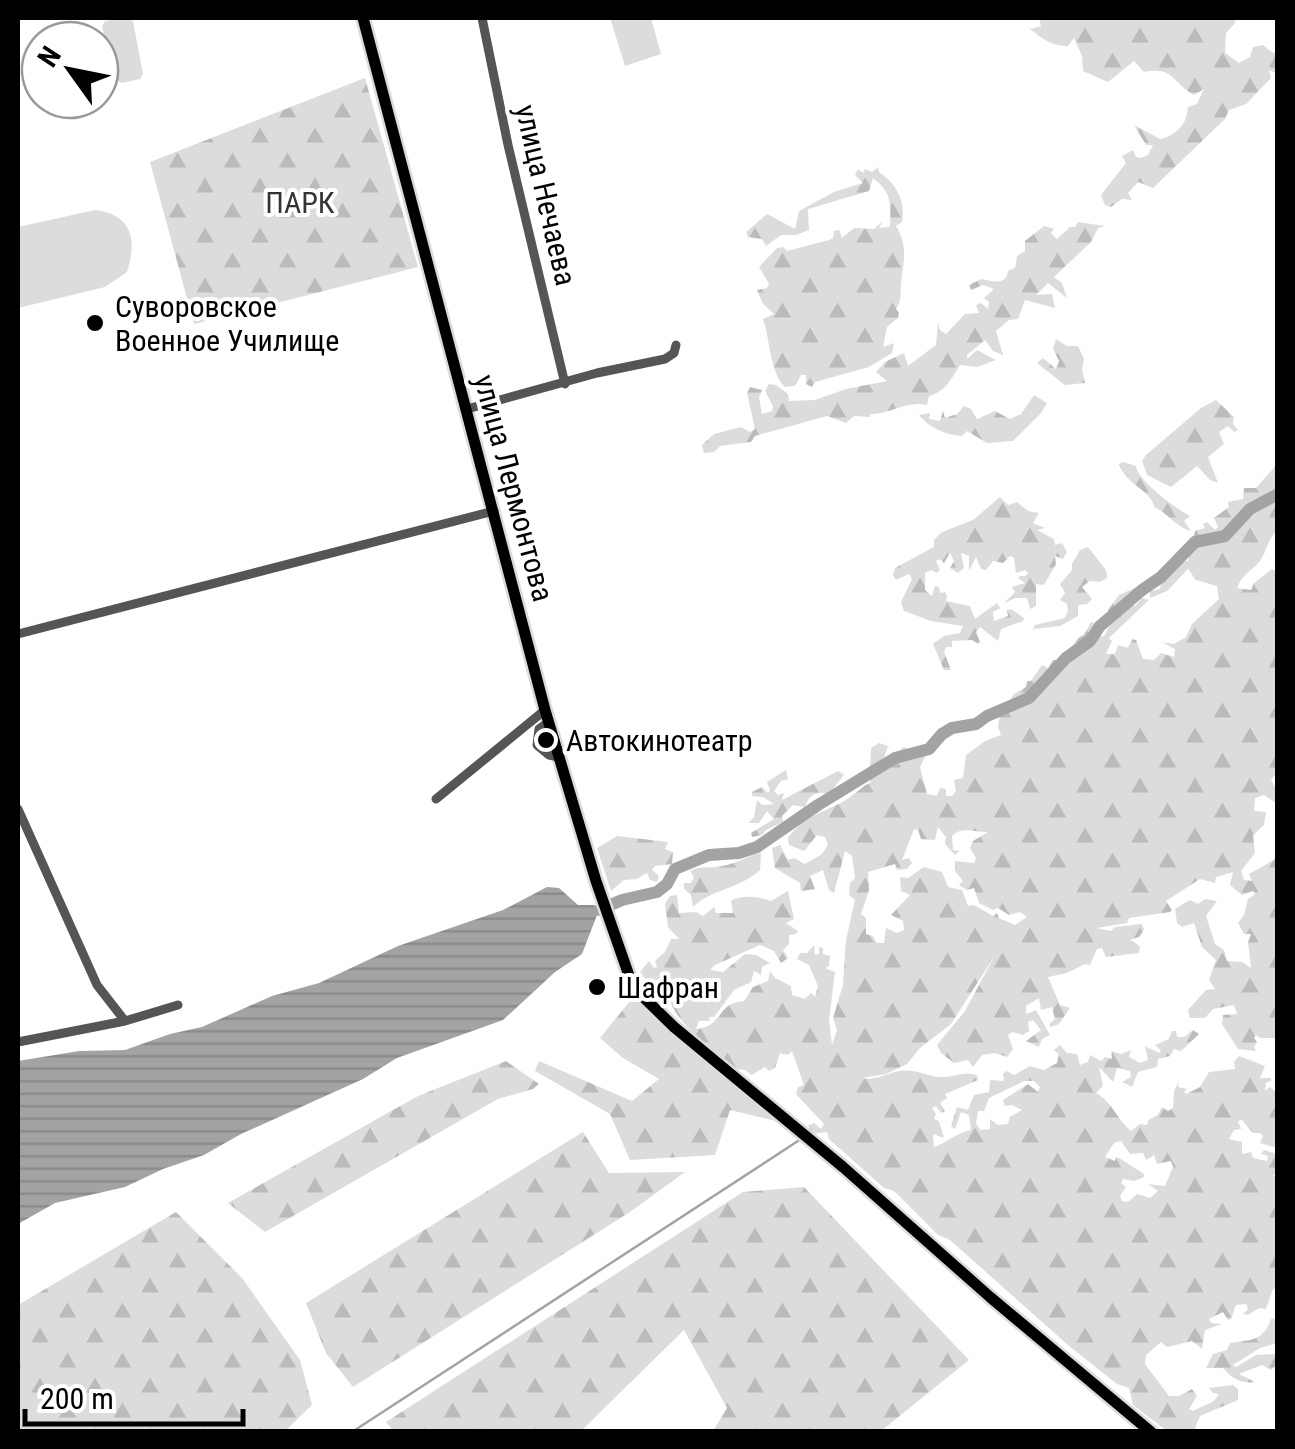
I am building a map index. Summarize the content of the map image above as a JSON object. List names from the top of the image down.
{
  "streets": {
    "main road": ["улица Лермонтова"],
    "street": ["улица Нечаева"]
  },
  "parks": ["ПАРК"],
  "places": ["Суворовское Военное Училище", "Автокинотеатр", "Шафран"],
  "scale_bar": "200 m",
  "north": "top left"
}
